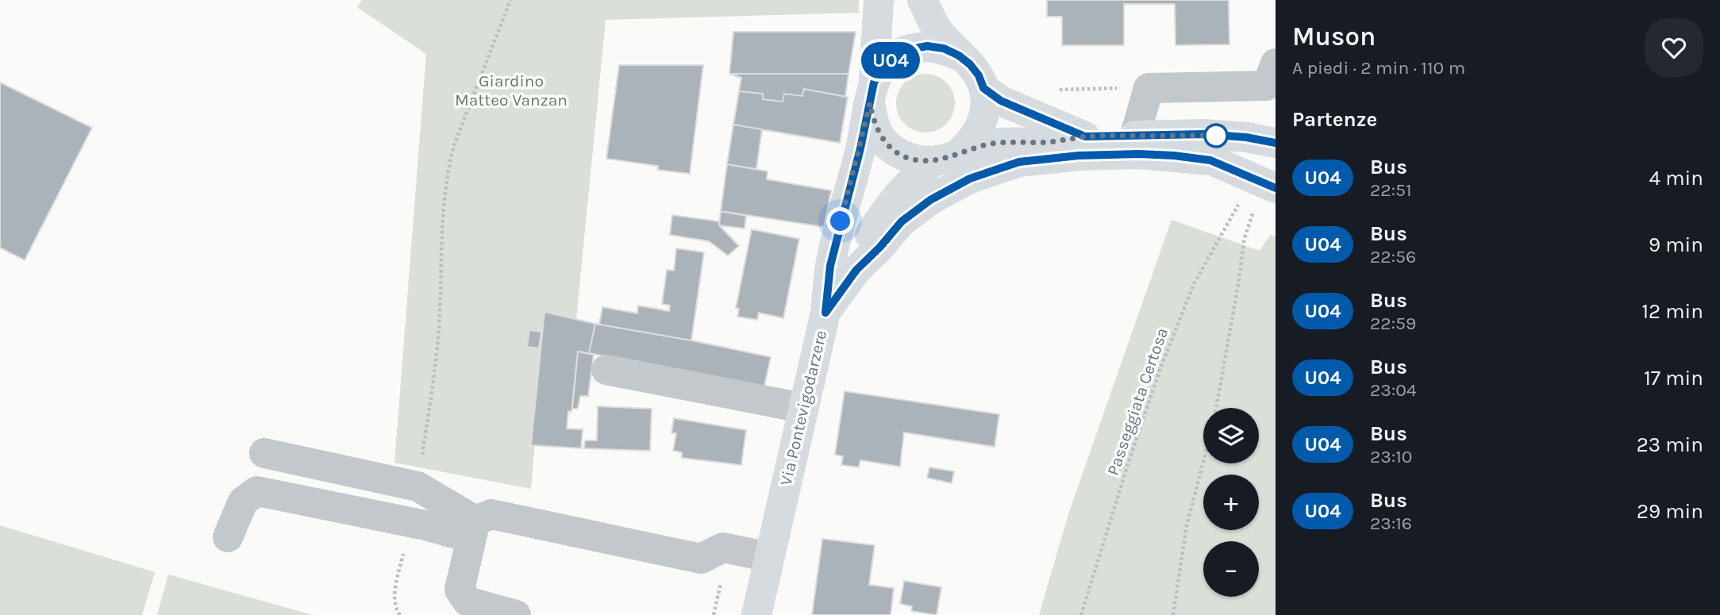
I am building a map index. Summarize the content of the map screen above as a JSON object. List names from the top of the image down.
{
  "streets": {
    "main road": ["Via Pontevigodarzere"],
    "path": ["Passeggiata Certosa"]
  },
  "parks": ["Giardino Matteo Vanzan"],
  "lines": ["bus line U04"],
  "page": {
    "on_map": "U04",
    "heading": [
      ["Muson", "A piedi · 2 min · 110 m"],
      "Partenze"
    ],
    "list": [
      {
        "mark": "U04",
        "name": "Bus",
        "note": "22:51",
        "value": "4 min"
      },
      {
        "mark": "U04",
        "name": "Bus",
        "note": "22:56",
        "value": "9 min"
      },
      {
        "mark": "U04",
        "name": "Bus",
        "note": "22:59",
        "value": "12 min"
      },
      {
        "mark": "U04",
        "name": "Bus",
        "note": "23:04",
        "value": "17 min"
      },
      {
        "mark": "U04",
        "name": "Bus",
        "note": "23:10",
        "value": "23 min"
      },
      {
        "mark": "U04",
        "name": "Bus",
        "note": "23:16",
        "value": "29 min"
      }
    ],
    "map_buttons": ["+", "−"]
  }
}
